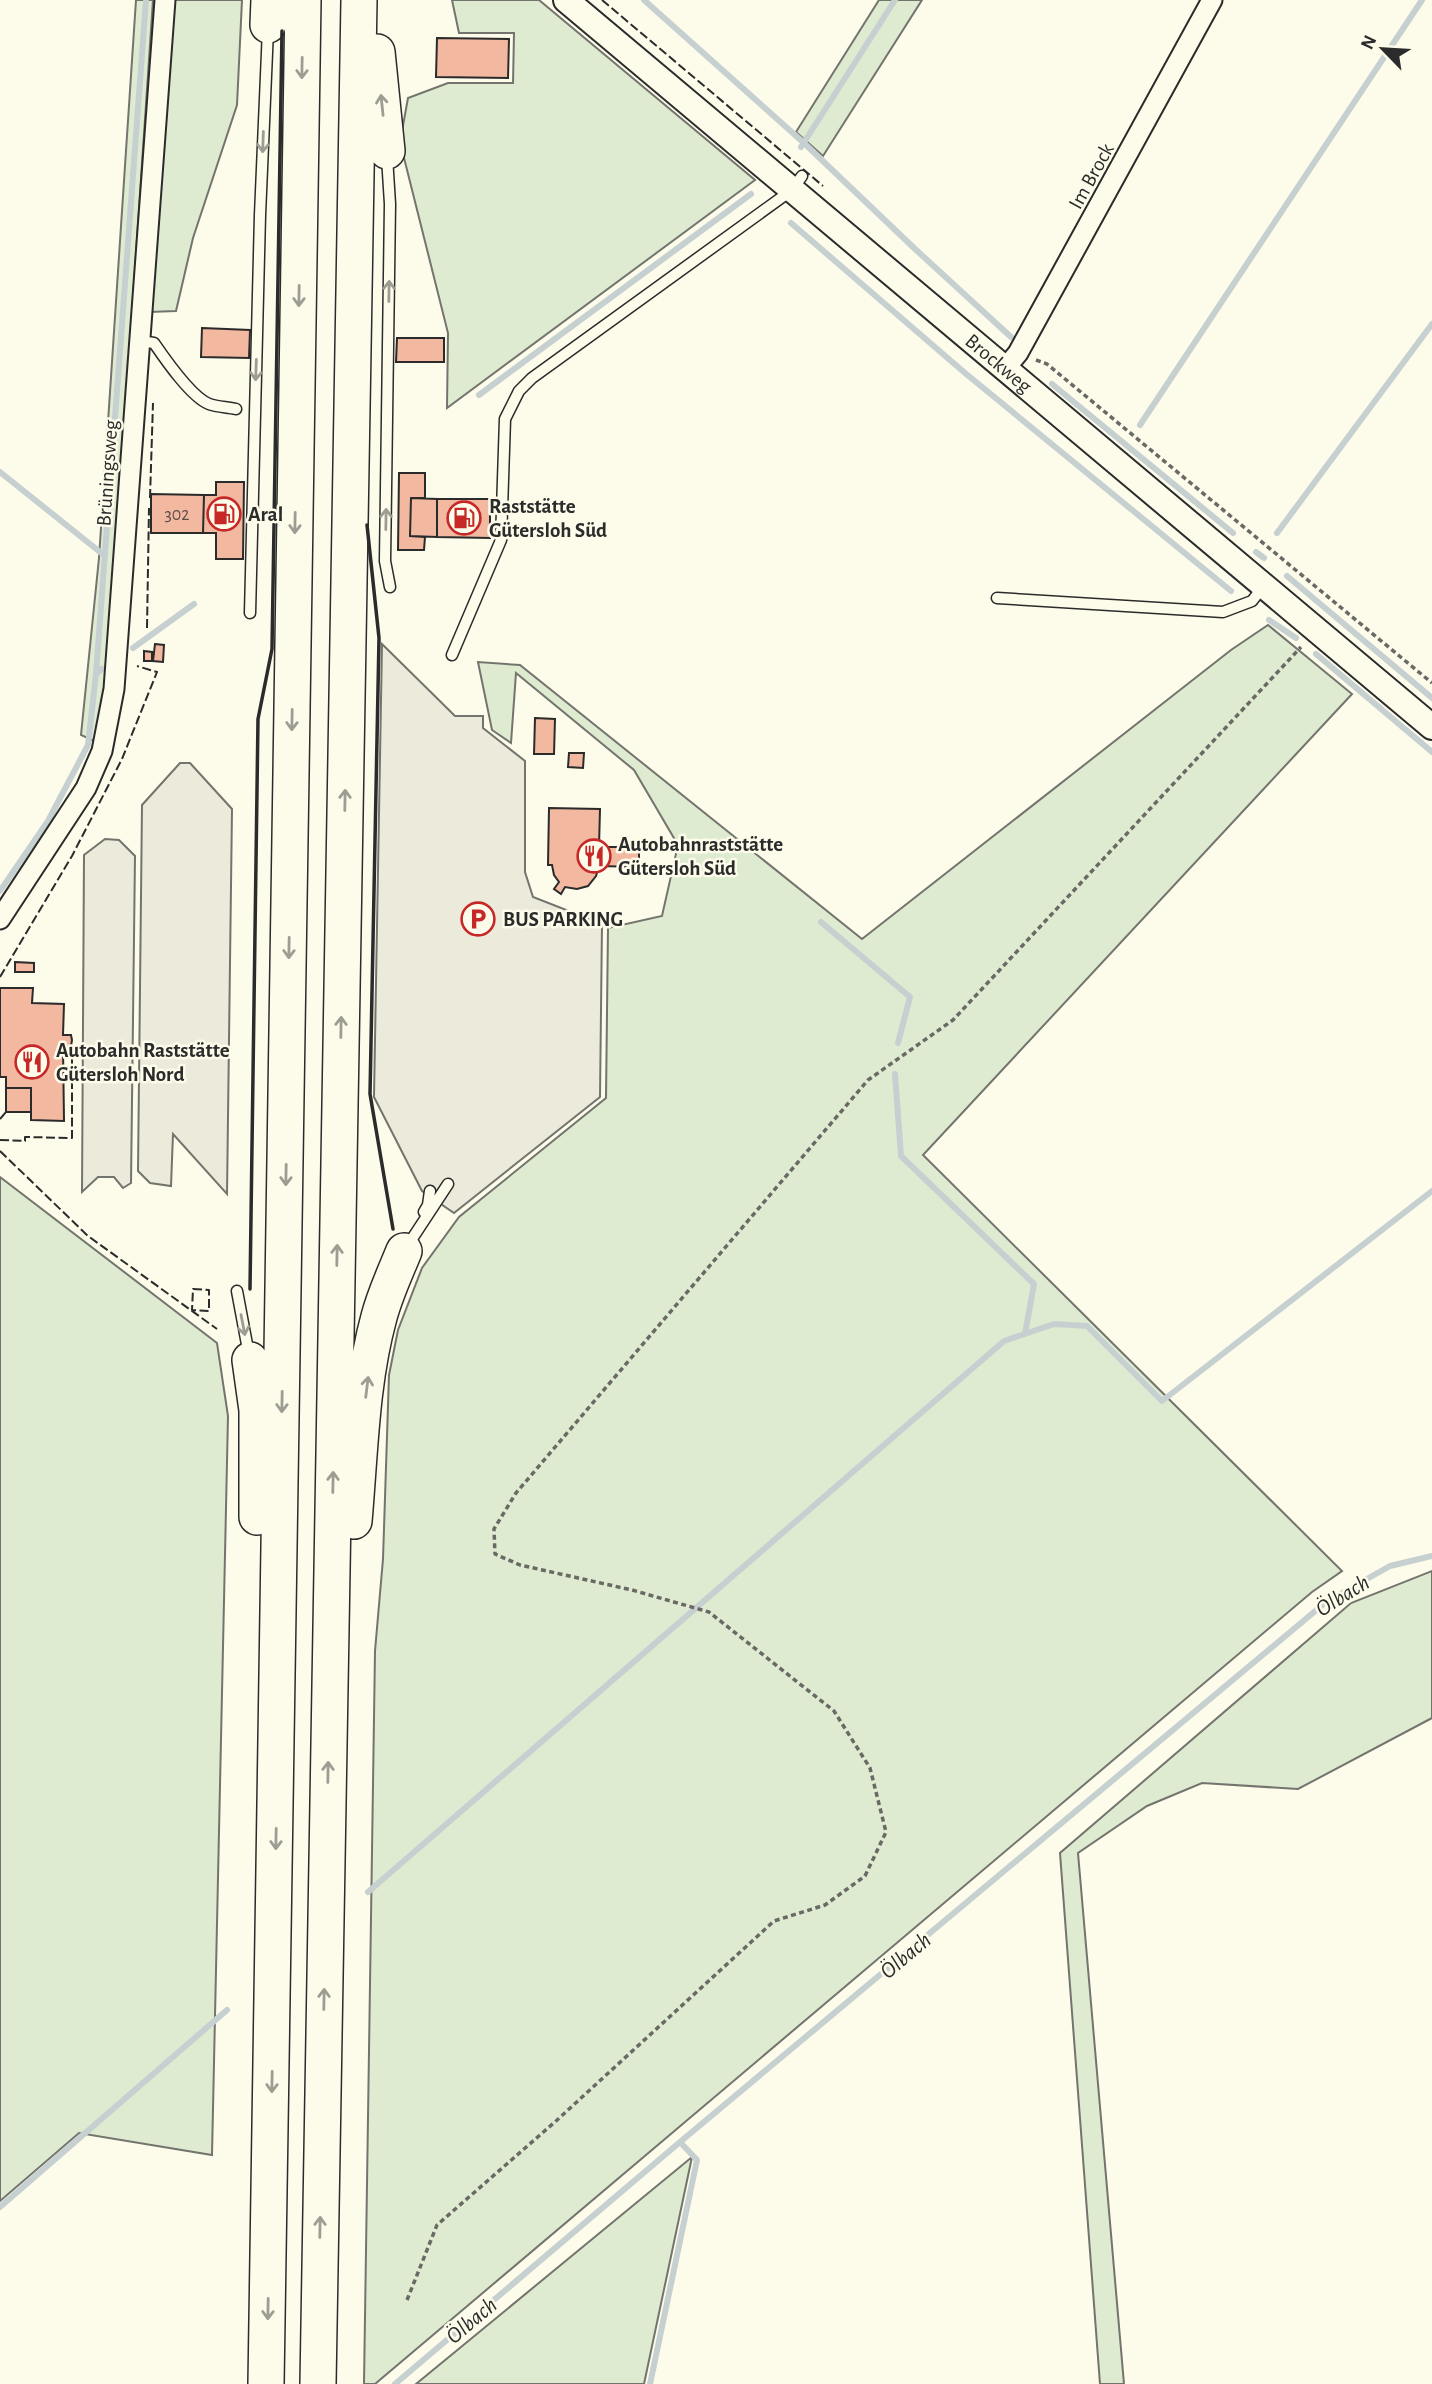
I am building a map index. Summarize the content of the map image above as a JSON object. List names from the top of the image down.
{
  "streets": {
    "street": ["Im Brock", "Brockweg", "Brüningsweg"]
  },
  "crossings": [
    ["Im Brock", "Brockweg"]
  ],
  "water": ["Ölbach"],
  "places": {
    "fuel station": ["Aral", "Raststätte Gütersloh Süd"],
    "restaurant": ["Autobahnraststätte Gütersloh Süd", "Autobahn Raststätte Gütersloh Nord"],
    "parking": ["BUS PARKING"]
  },
  "house_numbers": ["302"],
  "north": "top left"
}
